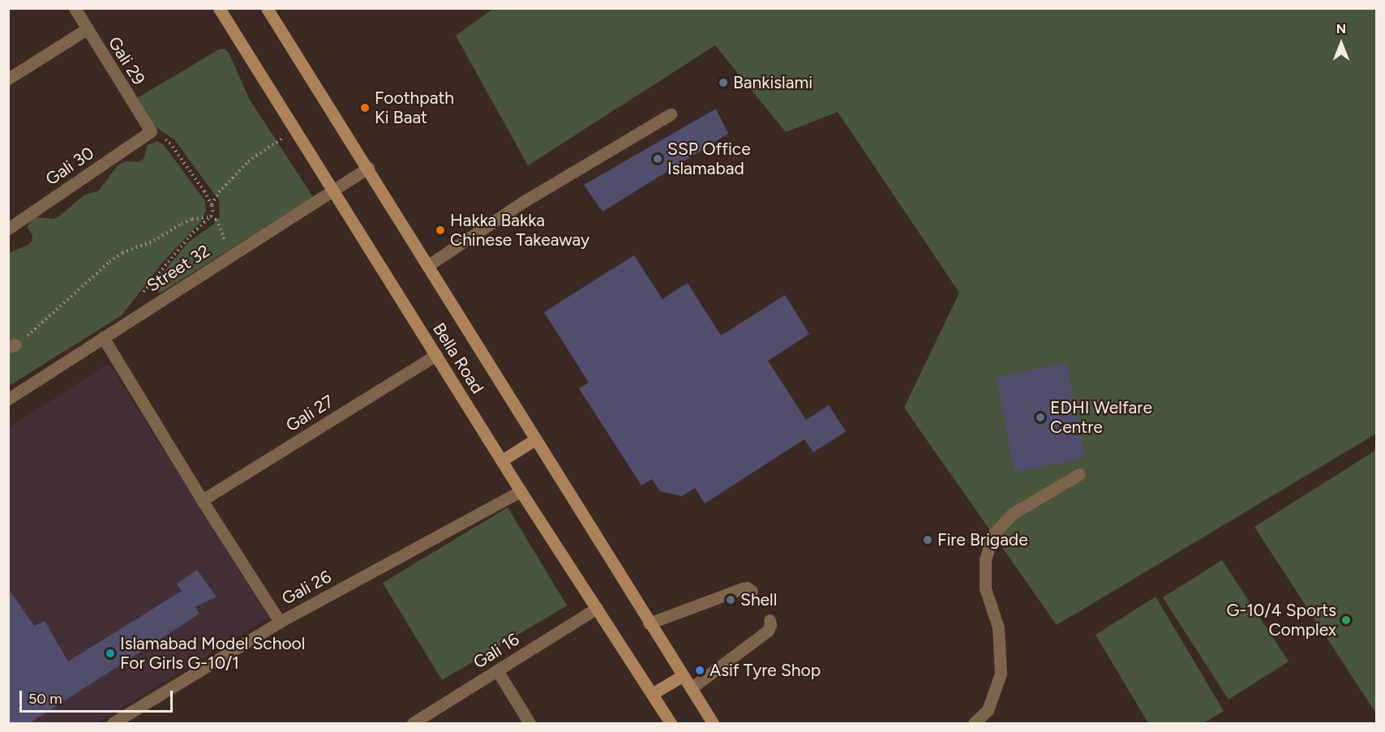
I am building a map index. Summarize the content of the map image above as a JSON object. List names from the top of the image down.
{
  "streets": {
    "street": [
      "Gali 29",
      "Gali 30",
      "Street 32",
      "Bella Road",
      "Gali 27",
      "Gali 26",
      "Gali 16"
    ]
  },
  "crossings": [
    ["Gali 29", "Gali 30"],
    ["Street 32", "Bella Road"],
    ["Bella Road", "Gali 27"],
    ["Bella Road", "Gali 26"],
    ["Bella Road", "Gali 16"]
  ],
  "places": [
    "Bankislami",
    "Foothpath Ki Baat",
    "SSP Office Islamabad",
    "Hakka Bakka Chinese Takeaway",
    "EDHI Welfare Centre",
    "Fire Brigade",
    "Shell",
    "G-10/4 Sports Complex",
    "Islamabad Model School For Girls G-10/1",
    "Asif Tyre Shop"
  ],
  "scale_bar": "50 m",
  "north": "top"
}
